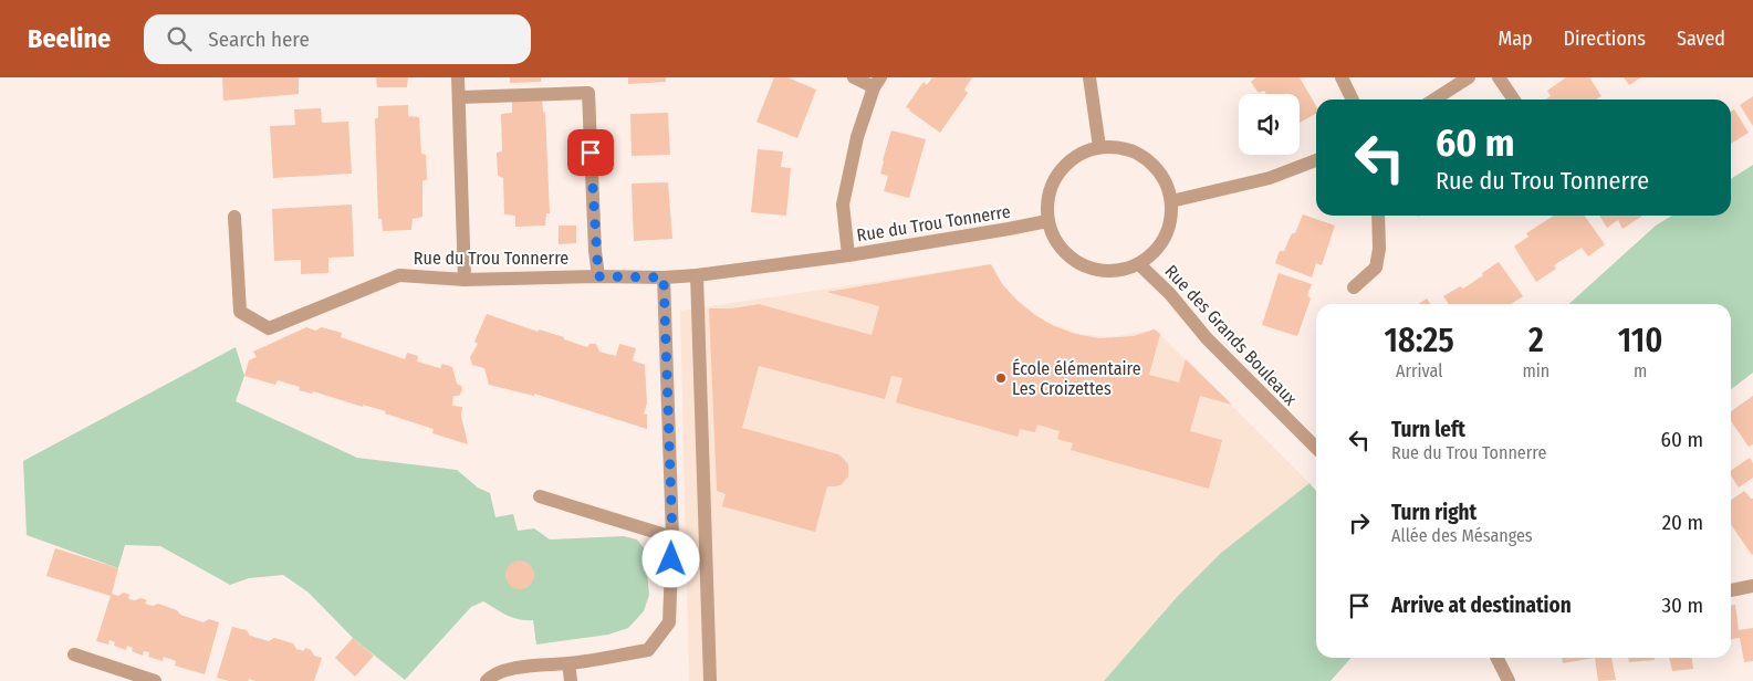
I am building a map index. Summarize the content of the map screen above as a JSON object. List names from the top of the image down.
{
  "streets": {
    "street": ["Rue du Trou Tonnerre", "Rue des Grands Bouleaux"]
  },
  "crossings": [
    ["Rue du Trou Tonnerre", "Rue des Grands Bouleaux"]
  ],
  "places": ["École élémentaire Les Croizettes"],
  "page": {
    "header": "Beeline",
    "search": "Search here",
    "nav": ["Map", "Directions", "Saved"],
    "turn": ["60 m", "Rue du Trou Tonnerre"],
    "eta": [
      "18:25",
      "Arrival",
      "2",
      "min",
      "110",
      "m"
    ],
    "list": [
      {
        "name": "Turn left",
        "note": "Rue du Trou Tonnerre",
        "value": "60 m"
      },
      {
        "name": "Turn right",
        "note": "Allée des Mésanges",
        "value": "20 m"
      },
      {
        "name": "Arrive at destination",
        "value": "30 m"
      }
    ]
  }
}
